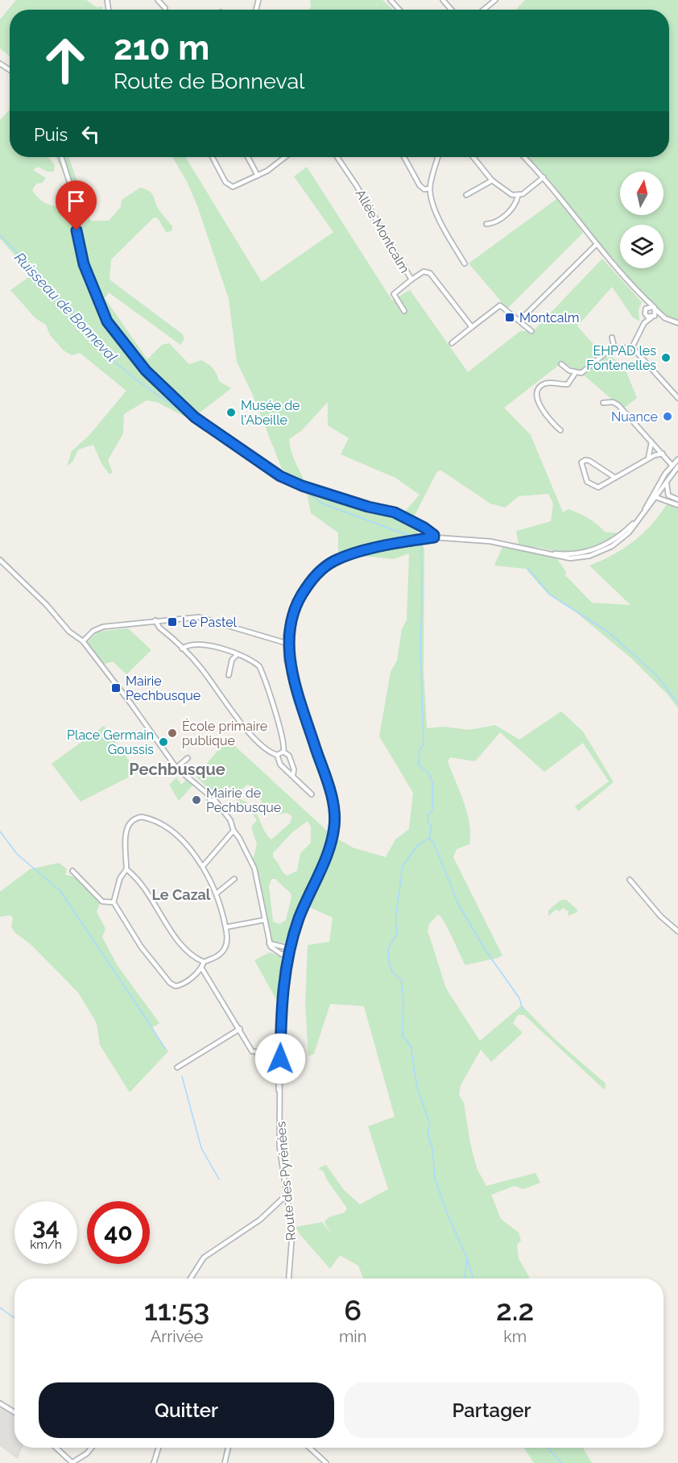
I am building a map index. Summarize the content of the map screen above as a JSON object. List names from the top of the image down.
{
  "streets": {
    "street": ["Allée Montcalm", "Route des Pyrénées"]
  },
  "districts": ["Pechbusque", "Le Cazal"],
  "water": ["Ruisseau de Bonneval"],
  "places": {
    "transit": ["Montcalm", "Le Pastel", "Mairie Pechbusque"],
    "other": [
      "EHPAD les Fontenelles",
      "Musée de l'Abeille",
      "Nuance",
      "École primaire publique",
      "Place Germain Goussis",
      "Mairie de Pechbusque"
    ]
  },
  "north": "top",
  "page": {
    "turn": ["210 m", "Route de Bonneval"],
    "then": "Puis",
    "speed": "34 km/h",
    "limit": "40",
    "eta": [
      "11:53",
      "Arrivée",
      "6",
      "min",
      "2.2",
      "km"
    ],
    "buttons": ["Quitter", "Partager"]
  }
}
